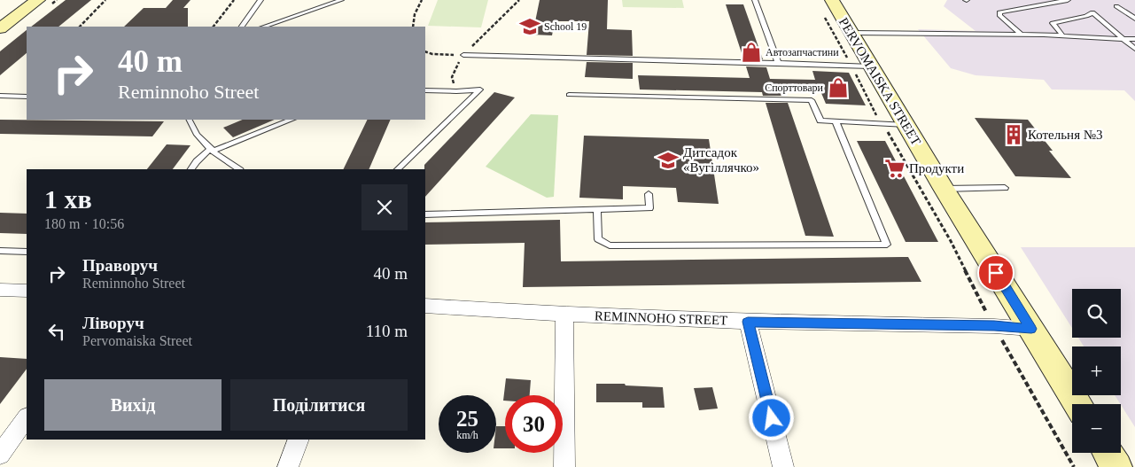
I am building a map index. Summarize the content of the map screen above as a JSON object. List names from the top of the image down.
{
  "streets": {
    "main road": ["PERVOMAISKA STREET"],
    "street": ["REMINNOHO STREET"]
  },
  "crossings": [
    ["PERVOMAISKA STREET", "REMINNOHO STREET"]
  ],
  "places": {
    "school or university": ["School 19", "Дитсадок «Вугіллячко»"],
    "shop": ["Автозапчастини", "Спорттовари"],
    "building": ["Котельня №3"],
    "supermarket": ["Продукти"]
  },
  "page": {
    "turn": ["40 m", "Reminnoho Street"],
    "heading": ["1 хв", "180 m · 10:56"],
    "list": [
      {
        "name": "Праворуч",
        "note": "Reminnoho Street",
        "value": "40 m"
      },
      {
        "name": "Ліворуч",
        "note": "Pervomaiska Street",
        "value": "110 m"
      }
    ],
    "map_buttons": ["+", "−"],
    "buttons": ["Вихід", "Поділитися"],
    "speed": "25 km/h",
    "limit": "30"
  }
}
